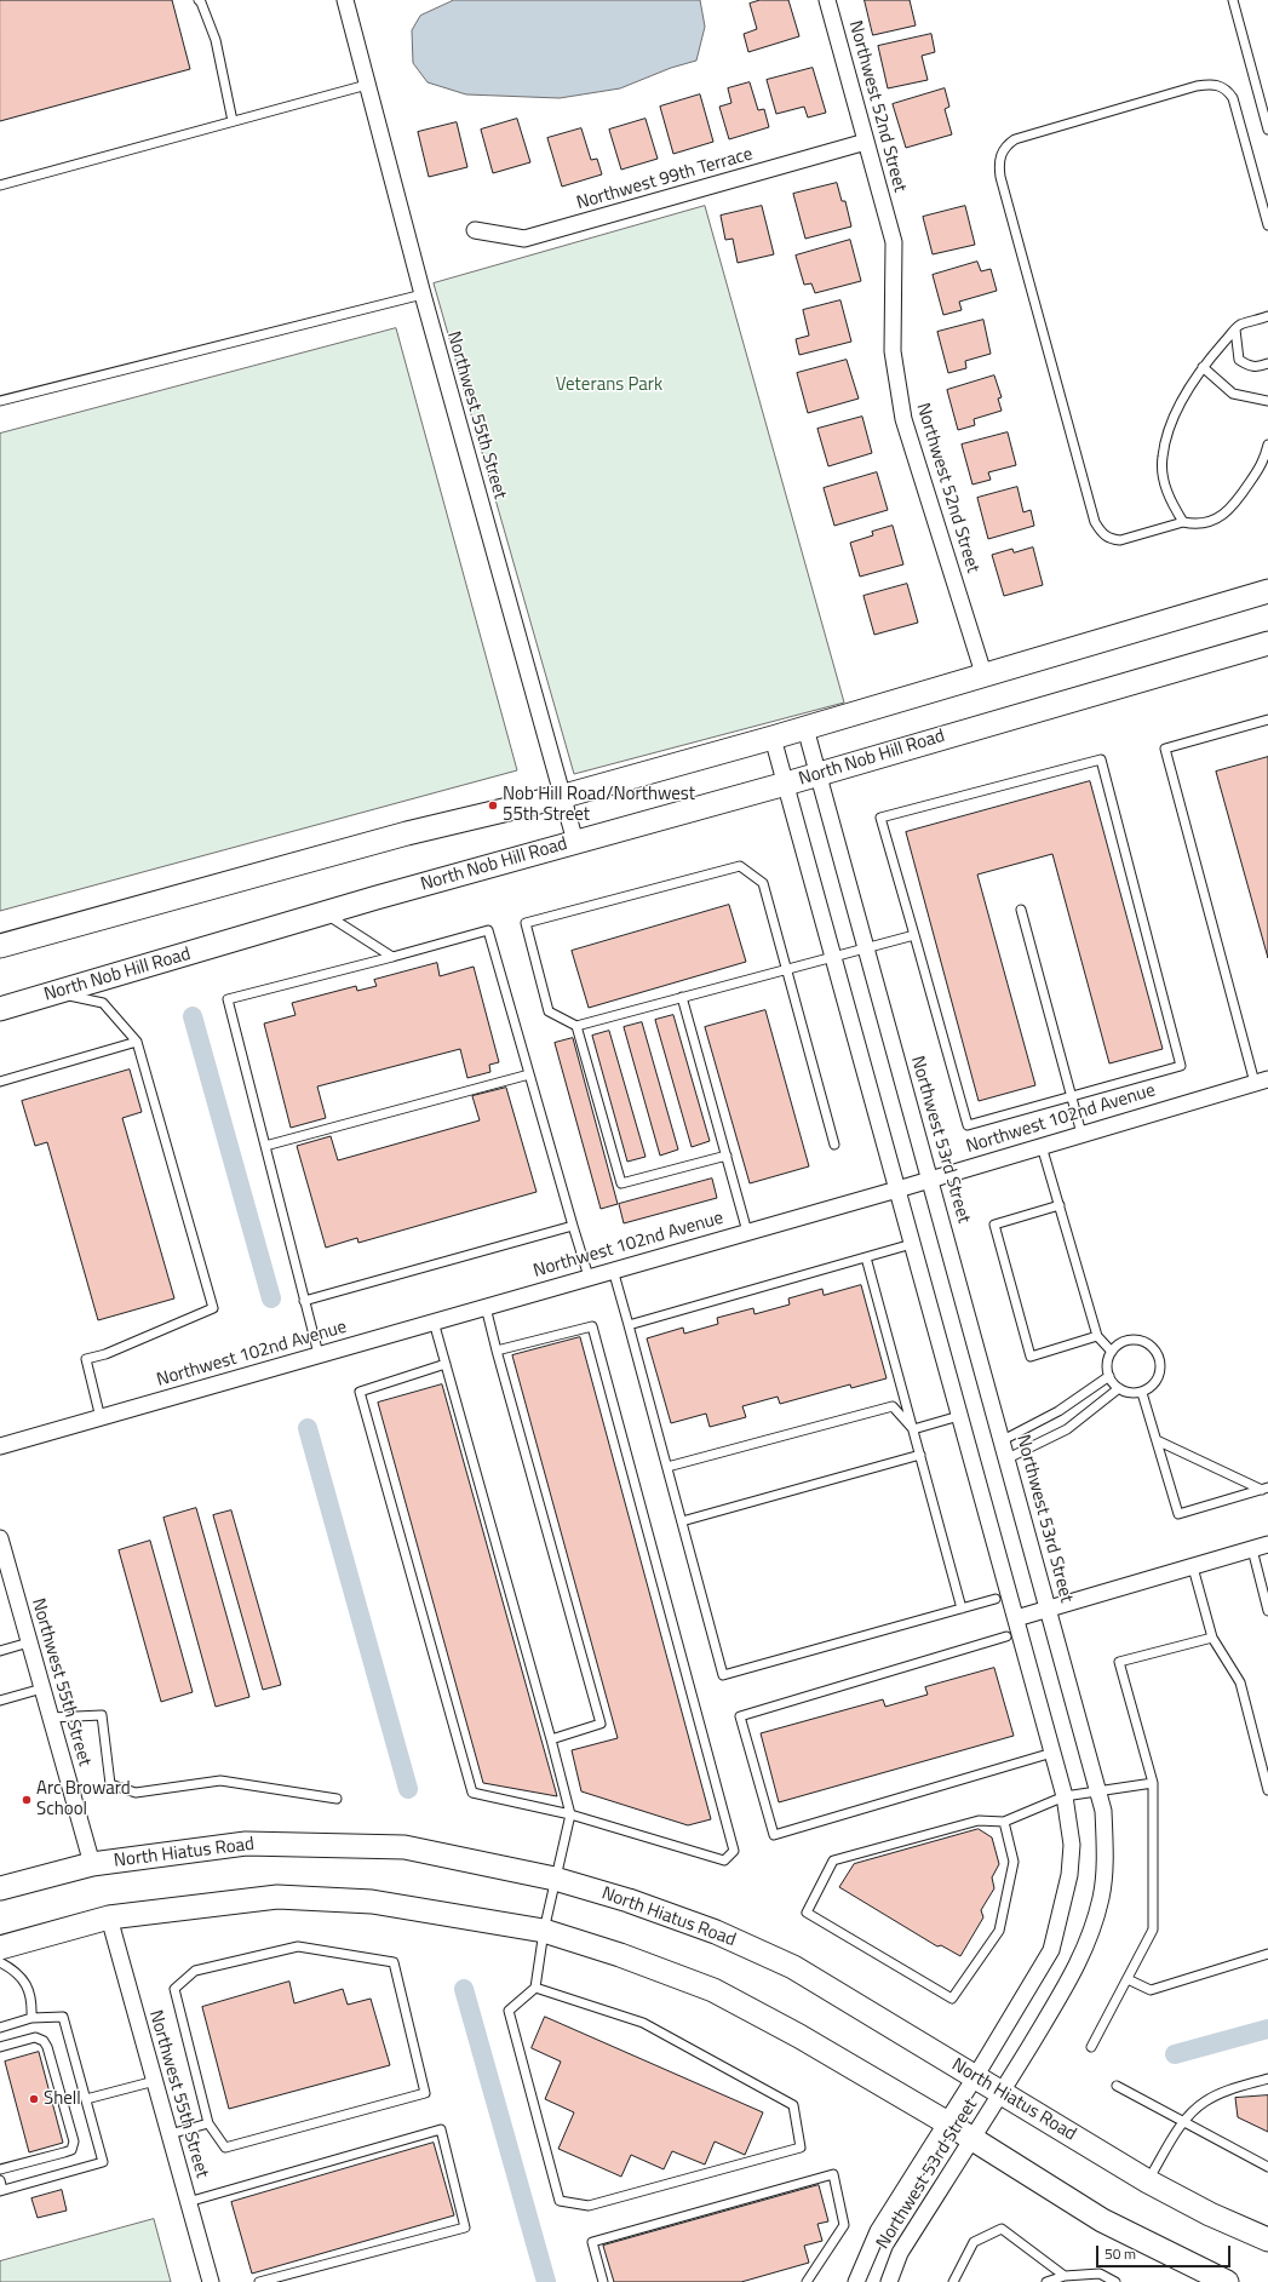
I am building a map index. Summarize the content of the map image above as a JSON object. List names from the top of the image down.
{
  "streets": {
    "main road": ["North Nob Hill Road", "North Hiatus Road"],
    "street": [
      "Northwest 52nd Street",
      "Northwest 99th Terrace",
      "Northwest 55th Street",
      "Northwest 102nd Avenue",
      "Northwest 53rd Street"
    ]
  },
  "crossings": [
    ["Northwest 52nd Street", "Northwest 99th Terrace"],
    ["Northwest 55th Street", "North Nob Hill Road"],
    ["Northwest 55th Street", "North Hiatus Road"],
    ["North Nob Hill Road", "Northwest 53rd Street"],
    ["Northwest 102nd Avenue", "Northwest 53rd Street"],
    ["Northwest 53rd Street", "North Hiatus Road"]
  ],
  "parks": ["Veterans Park"],
  "places": ["Nob Hill Road/Northwest 55th Street", "Arc Broward School", "Shell"],
  "scale_bar": "50 m"
}
